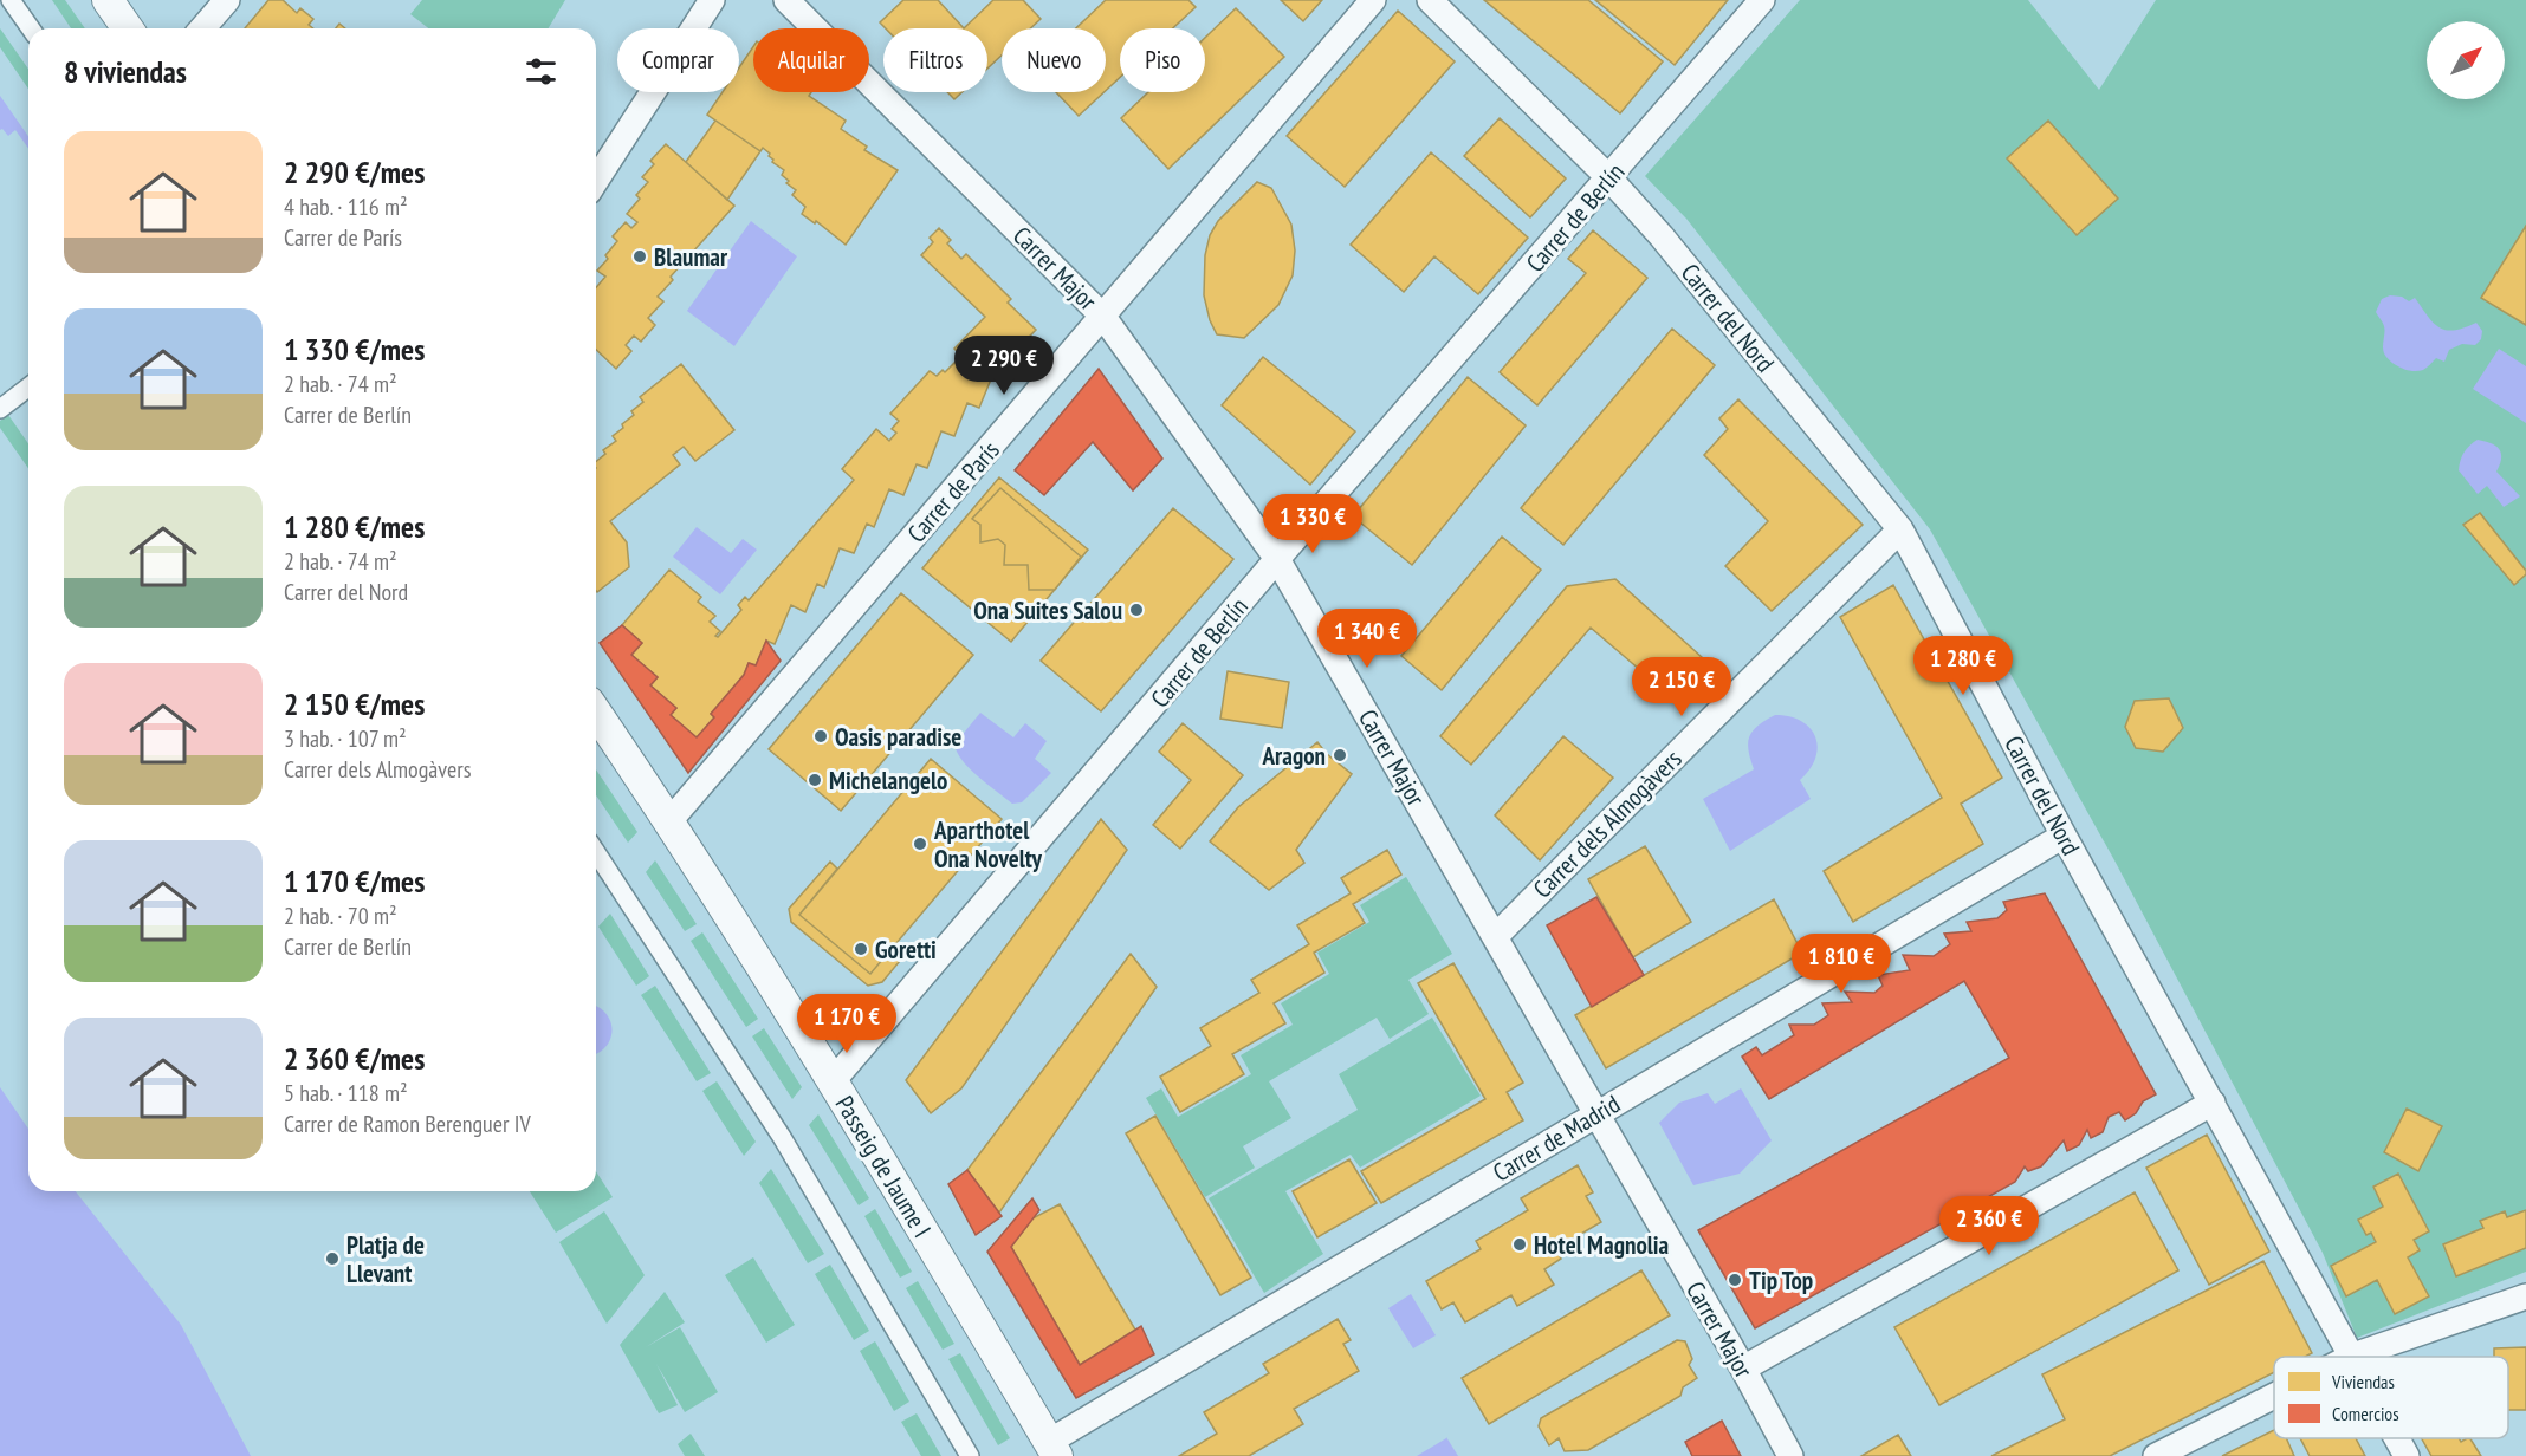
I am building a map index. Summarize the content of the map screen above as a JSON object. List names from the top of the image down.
{
  "streets": {
    "street": [
      "Carrer de Berlín",
      "Carrer Major",
      "Carrer del Nord",
      "Carrer de París",
      "Carrer dels Almogàvers",
      "Carrer de Madrid",
      "Passeig de Jaume I"
    ]
  },
  "crossings": [
    ["Carrer de Berlín", "Carrer Major"],
    ["Carrer de Berlín", "Carrer del Nord"],
    ["Carrer de Berlín", "Passeig de Jaume I"],
    ["Carrer Major", "Carrer de París"],
    ["Carrer Major", "Carrer dels Almogàvers"],
    ["Carrer Major", "Carrer de Madrid"],
    ["Carrer del Nord", "Carrer dels Almogàvers"],
    ["Carrer del Nord", "Carrer de Madrid"],
    ["Carrer de París", "Passeig de Jaume I"],
    ["Carrer de Madrid", "Passeig de Jaume I"]
  ],
  "places": [
    "Blaumar",
    "Ona Suites Salou",
    "Oasis paradise",
    "Aragon",
    "Michelangelo",
    "Aparthotel Ona Novelty",
    "Goretti",
    "Hotel Magnolia",
    "Platja de Llevant",
    "Tip Top"
  ],
  "legend": ["Viviendas", "Comercios"],
  "north": "top right",
  "page": {
    "chip": [
      "Comprar",
      "Alquilar",
      "Filtros",
      "Nuevo",
      "Piso"
    ],
    "heading": "8 viviendas",
    "list": [
      {
        "name": "2 290 €/mes",
        "note": "4 hab. · 116 m² · Carrer de París"
      },
      {
        "name": "1 330 €/mes",
        "note": "2 hab. · 74 m² · Carrer de Berlín"
      },
      {
        "name": "1 280 €/mes",
        "note": "2 hab. · 74 m² · Carrer del Nord"
      },
      {
        "name": "2 150 €/mes",
        "note": "3 hab. · 107 m² · Carrer dels Almogàvers"
      },
      {
        "name": "1 170 €/mes",
        "note": "2 hab. · 70 m² · Carrer de Berlín"
      },
      {
        "name": "2 360 €/mes",
        "note": "5 hab. · 118 m² · Carrer de Ramon Berenguer IV"
      }
    ],
    "price": [
      "2 290 €",
      "1 330 €",
      "1 340 €",
      "1 280 €",
      "2 150 €",
      "1 810 €",
      "1 170 €",
      "2 360 €"
    ]
  }
}
